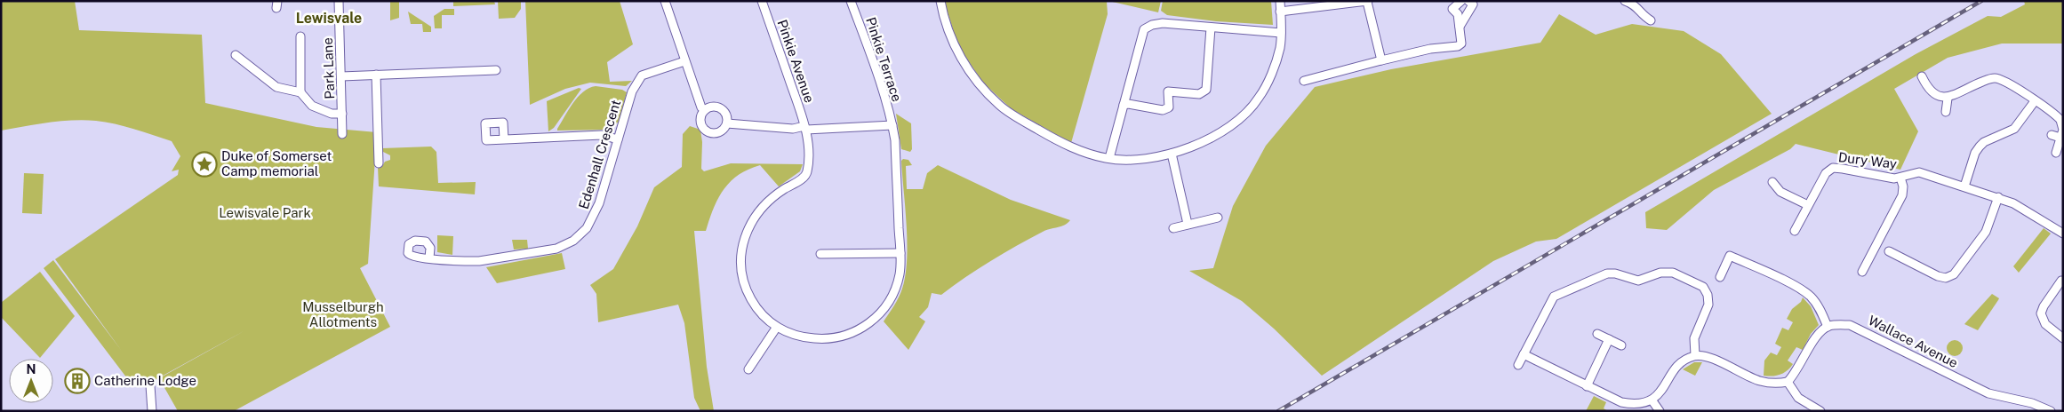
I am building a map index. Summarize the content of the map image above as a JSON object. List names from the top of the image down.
{
  "streets": {
    "street": [
      "Pinkie Terrace",
      "Pinkie Avenue",
      "Park Lane",
      "Edenhall Crescent",
      "Dury Way",
      "Wallace Avenue"
    ]
  },
  "crossings": [
    ["Pinkie Terrace", "Pinkie Avenue"]
  ],
  "districts": ["Lewisvale"],
  "parks": ["Lewisvale Park", "Musselburgh Allotments"],
  "places": {
    "place": ["Duke of Somerset Camp memorial"],
    "building": ["Catherine Lodge"]
  },
  "north": "top"
}
